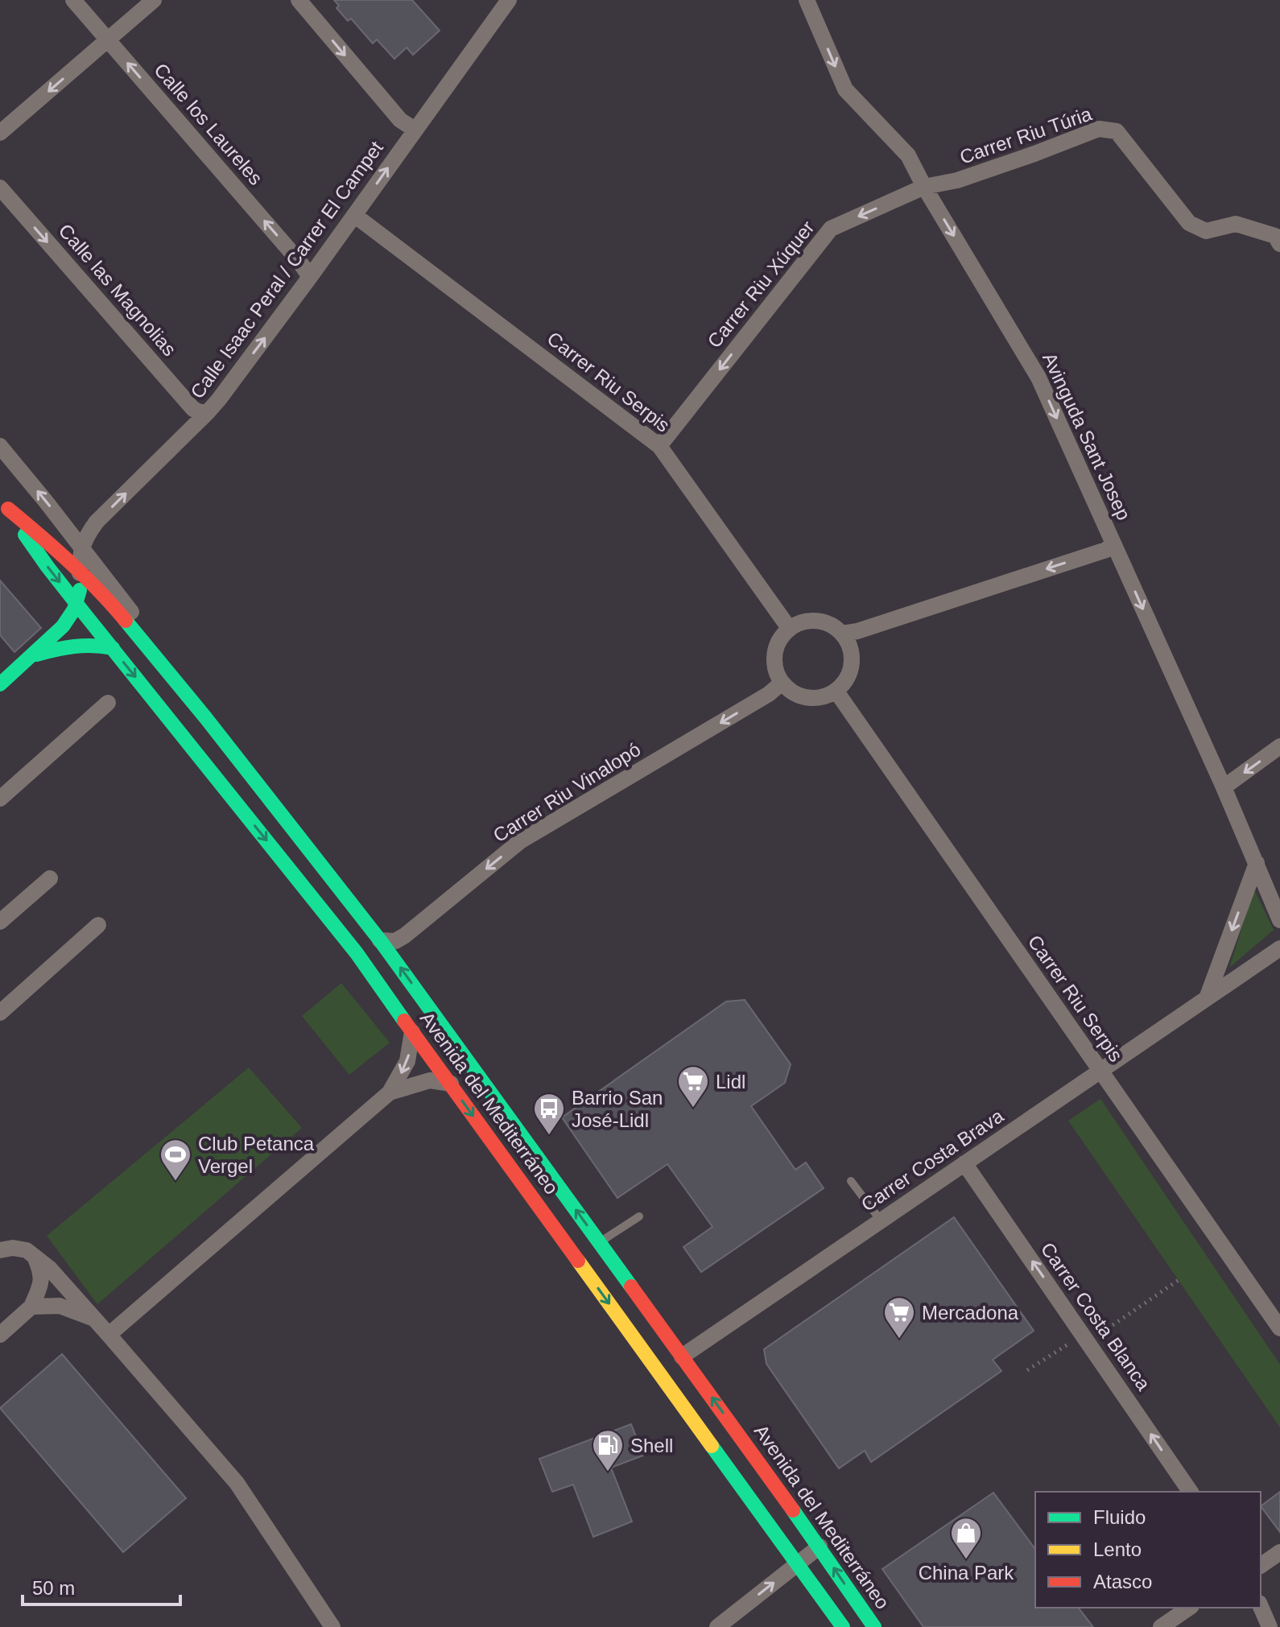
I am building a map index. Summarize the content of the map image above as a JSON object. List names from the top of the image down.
{
  "streets": {
    "street": [
      "Calle los Laureles",
      "Carrer Riu Túria",
      "Calle Isaac Peral / Carrer El Campet",
      "Carrer Riu Xúquer",
      "Calle las Magnolias",
      "Carrer Riu Serpis",
      "Avinguda Sant Josep",
      "Carrer Riu Vinalopó",
      "Avenida del Mediterráneo",
      "Carrer Costa Brava",
      "Carrer Costa Blanca"
    ]
  },
  "crossings": [
    ["Calle los Laureles", "Calle Isaac Peral / Carrer El Campet"],
    ["Carrer Riu Túria", "Carrer Riu Xúquer"],
    ["Carrer Riu Túria", "Avinguda Sant Josep"],
    ["Calle Isaac Peral / Carrer El Campet", "Calle las Magnolias"],
    ["Calle Isaac Peral / Carrer El Campet", "Carrer Riu Serpis"],
    ["Calle Isaac Peral / Carrer El Campet", "Avenida del Mediterráneo"],
    ["Carrer Riu Xúquer", "Carrer Riu Serpis"],
    ["Carrer Riu Xúquer", "Avinguda Sant Josep"],
    ["Carrer Riu Serpis", "Carrer Riu Vinalopó"],
    ["Carrer Riu Serpis", "Carrer Costa Brava"],
    ["Carrer Riu Vinalopó", "Avenida del Mediterráneo"],
    ["Avenida del Mediterráneo", "Carrer Costa Brava"],
    ["Carrer Costa Brava", "Carrer Costa Blanca"]
  ],
  "one_way": [
    "Calle los Laureles",
    "Calle Isaac Peral / Carrer El Campet",
    "Carrer Riu Xúquer",
    "Calle las Magnolias",
    "Avinguda Sant Josep",
    "Carrer Riu Vinalopó",
    "Carrer Costa Blanca"
  ],
  "places": {
    "supermarket": ["Lidl", "Mercadona"],
    "bus stop": ["Barrio San José-Lidl"],
    "sports": ["Club Petanca Vergel"],
    "fuel station": ["Shell"],
    "shop": ["China Park"]
  },
  "legend": ["Fluido", "Lento", "Atasco"],
  "scale_bar": "50 m"
}
